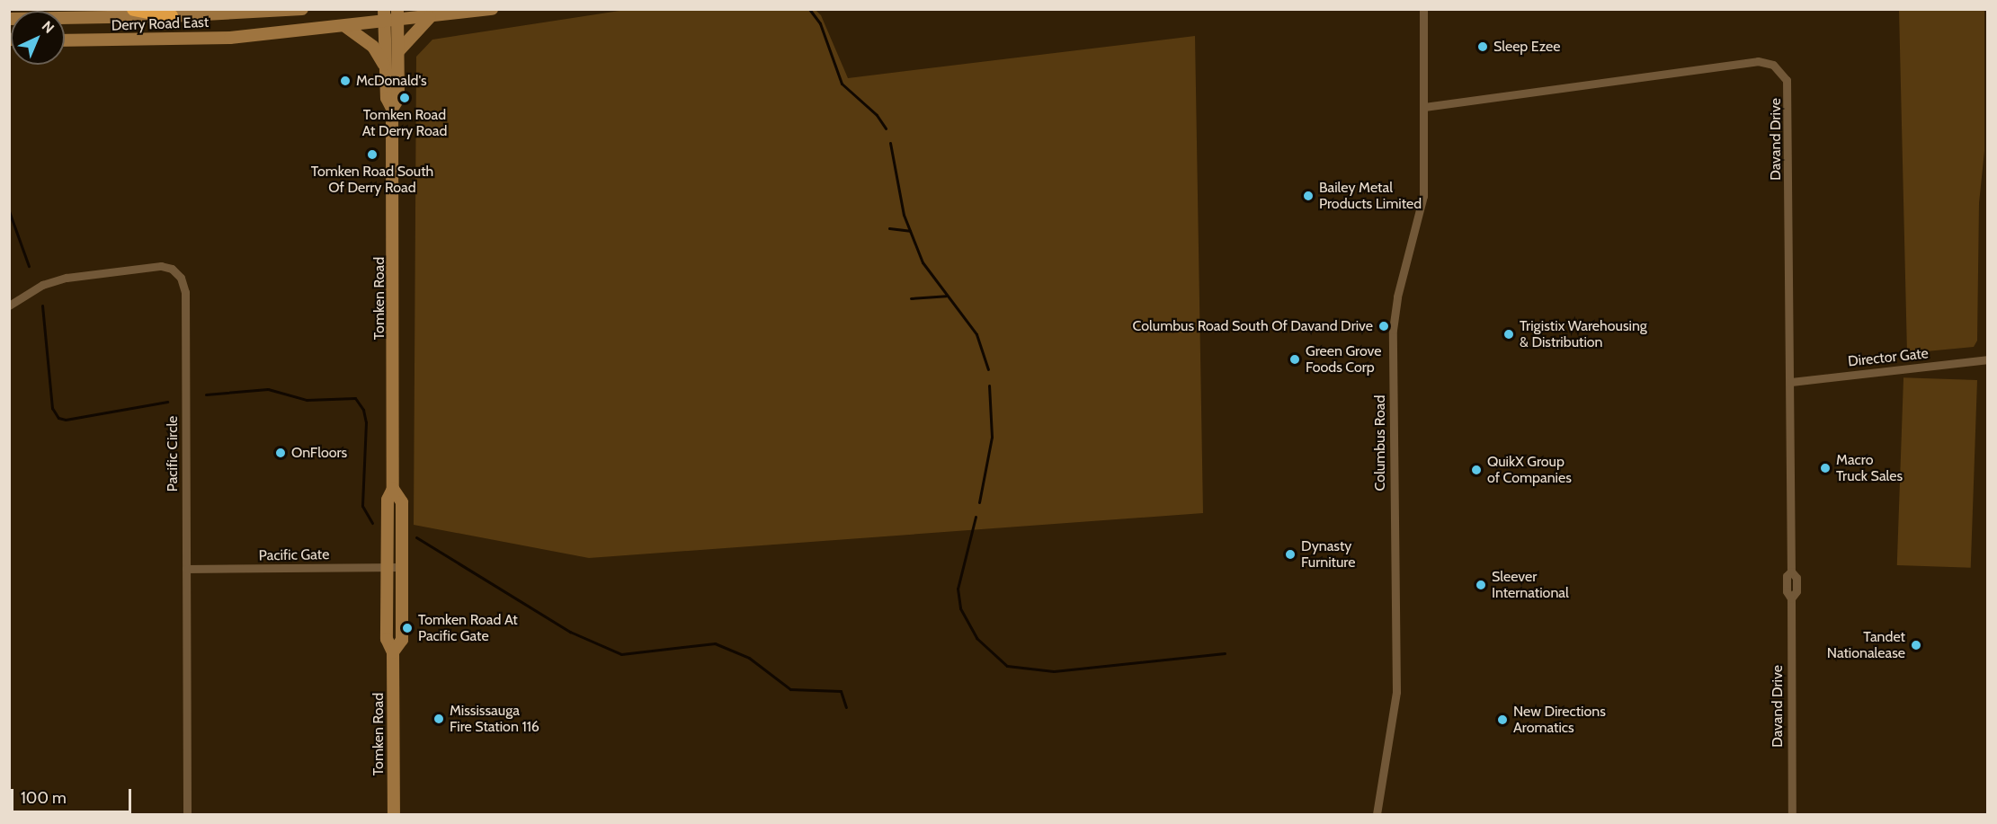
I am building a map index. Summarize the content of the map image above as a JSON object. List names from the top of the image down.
{
  "streets": {
    "main road": ["Derry Road East", "Tomken Road"],
    "street": [
      "Davand Drive",
      "Director Gate",
      "Columbus Road",
      "Pacific Circle",
      "Pacific Gate"
    ]
  },
  "crossings": [
    ["Derry Road East", "Tomken Road"],
    ["Davand Drive", "Director Gate"],
    ["Davand Drive", "Columbus Road"],
    ["Tomken Road", "Pacific Gate"],
    ["Pacific Circle", "Pacific Gate"]
  ],
  "places": [
    "Sleep Ezee",
    "McDonald's",
    "Tomken Road At Derry Road",
    "Tomken Road South Of Derry Road",
    "Bailey Metal Products Limited",
    "Columbus Road South Of Davand Drive",
    "Trigistix Warehousing & Distribution",
    "Green Grove Foods Corp",
    "OnFloors",
    "Macro Truck Sales",
    "QuikX Group of Companies",
    "Dynasty Furniture",
    "Sleever International",
    "Tomken Road At Pacific Gate",
    "Tandet Nationalease",
    "Mississauga Fire Station 116",
    "New Directions Aromatics"
  ],
  "scale_bar": "100 m",
  "north": "top right"
}
